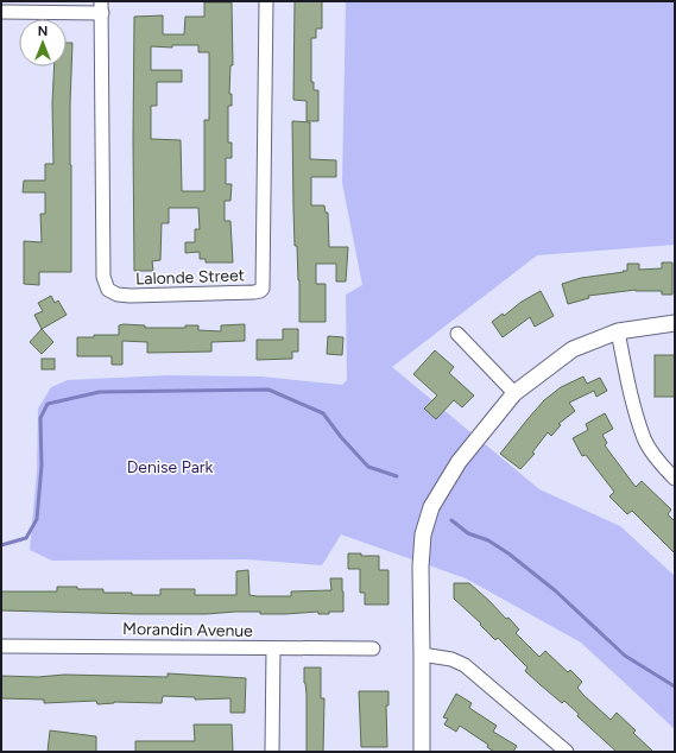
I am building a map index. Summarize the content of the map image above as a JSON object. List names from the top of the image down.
{
  "streets": {
    "street": ["Lalonde Street", "Morandin Avenue"]
  },
  "parks": ["Denise Park"],
  "north": "top"
}
